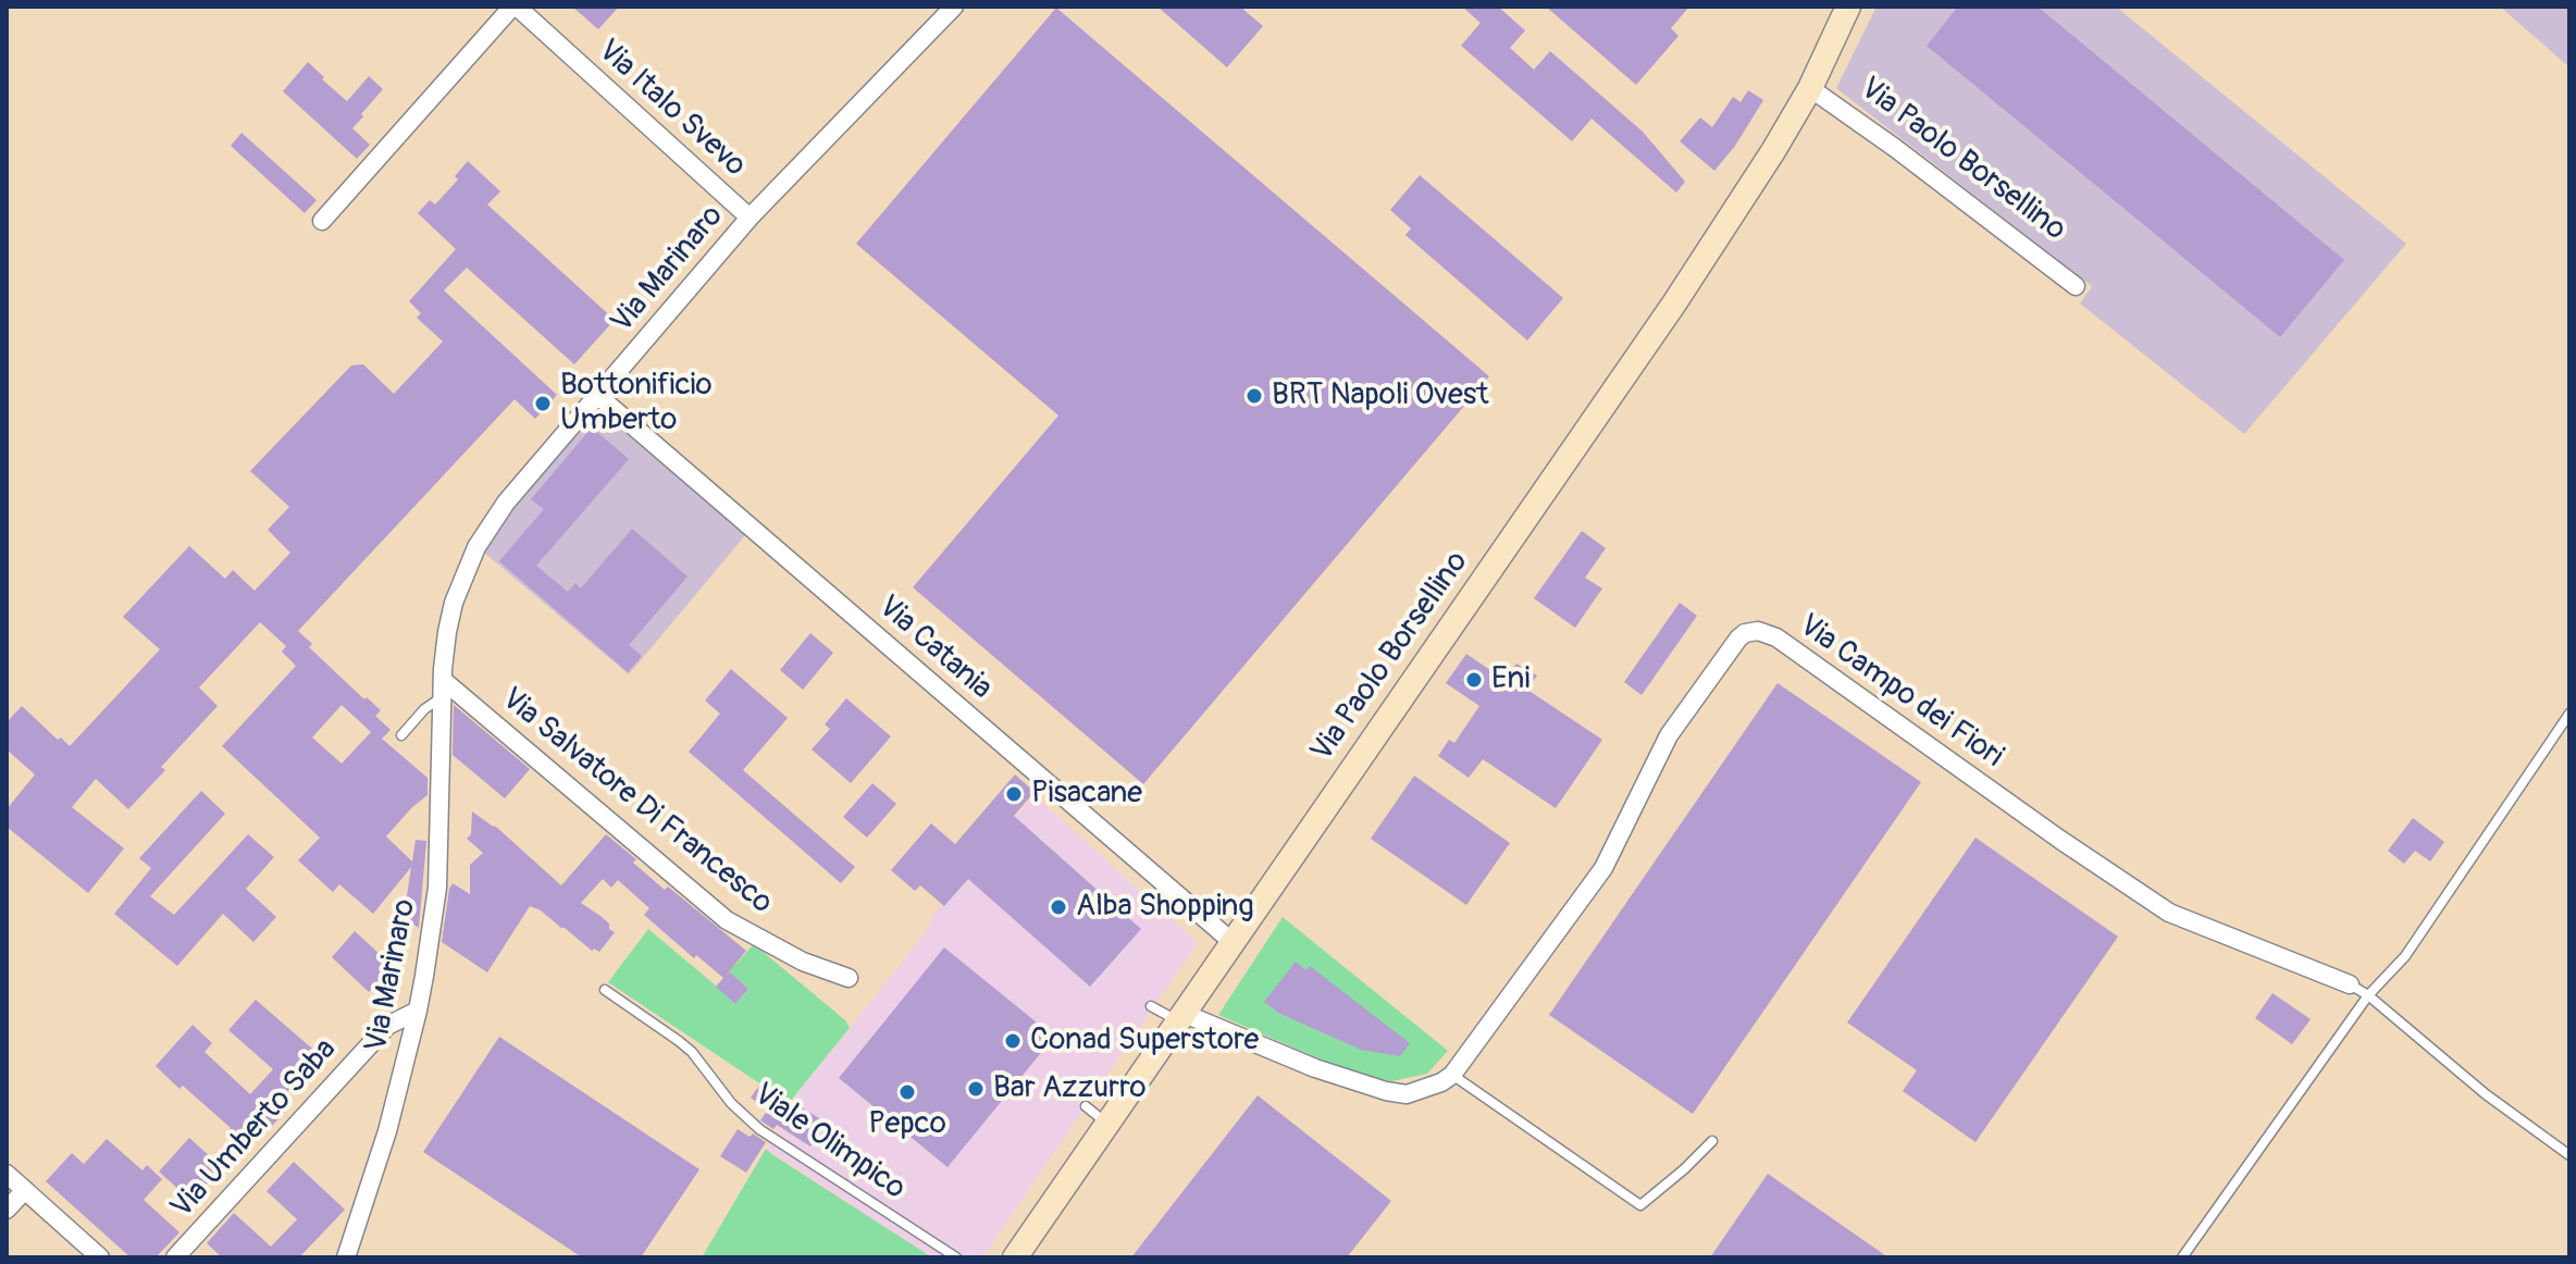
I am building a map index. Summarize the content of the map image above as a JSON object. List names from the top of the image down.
{
  "streets": {
    "main road": ["Via Paolo Borsellino"],
    "street": [
      "Via Italo Svevo",
      "Via Marinaro",
      "Via Catania",
      "Via Campo dei Fiori",
      "Via Salvatore Di Francesco",
      "Via Umberto Saba"
    ],
    "lane": ["Viale Olimpico"]
  },
  "crossings": [
    ["Via Italo Svevo", "Via Marinaro"],
    ["Via Paolo Borsellino", "Via Catania"],
    ["Via Paolo Borsellino", "Via Campo dei Fiori"],
    ["Via Marinaro", "Via Catania"],
    ["Via Marinaro", "Via Salvatore Di Francesco"],
    ["Via Marinaro", "Via Umberto Saba"]
  ],
  "places": [
    "BRT Napoli Ovest",
    "Bottonificio Umberto",
    "Eni",
    "Pisacane",
    "Alba Shopping",
    "Conad Superstore",
    "Bar Azzurro",
    "Pepco"
  ]
}
